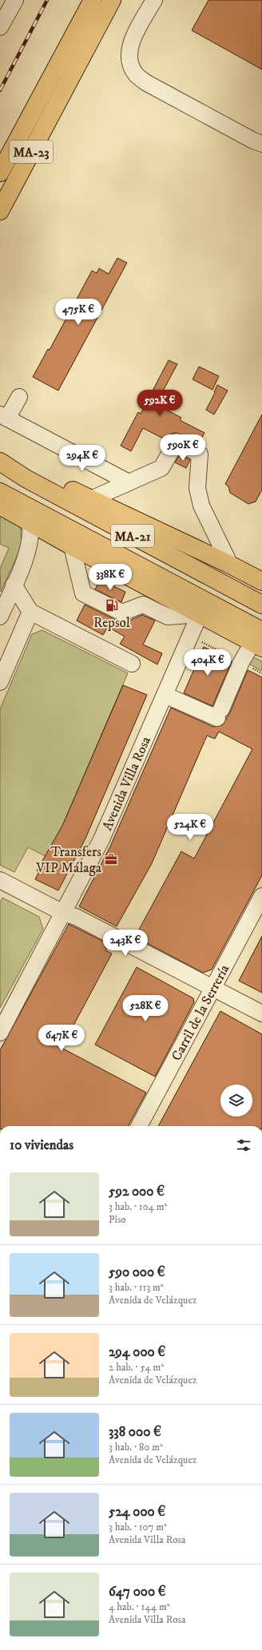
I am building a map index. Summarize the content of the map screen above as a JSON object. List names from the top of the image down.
{
  "streets": {
    "highway": ["MA-23", "MA-21"],
    "street": ["Avenida Villa Rosa", "Carril de la Serrería"]
  },
  "places": {
    "fuel station": ["Repsol"],
    "office": ["Transfers VIP Málaga"]
  },
  "page": {
    "price": [
      "475K €",
      "592K €",
      "590K €",
      "294K €",
      "338K €",
      "404K €",
      "524K €",
      "243K €",
      "528K €",
      "647K €"
    ],
    "heading": "10 viviendas",
    "list": [
      {
        "name": "592 000 €",
        "note": "3 hab. · 104 m² · Piso"
      },
      {
        "name": "590 000 €",
        "note": "3 hab. · 113 m² · Avenida de Velázquez"
      },
      {
        "name": "294 000 €",
        "note": "2 hab. · 54 m² · Avenida de Velázquez"
      },
      {
        "name": "338 000 €",
        "note": "3 hab. · 80 m² · Avenida de Velázquez"
      },
      {
        "name": "524 000 €",
        "note": "3 hab. · 107 m² · Avenida Villa Rosa"
      },
      {
        "name": "647 000 €",
        "note": "4 hab. · 144 m² · Avenida Villa Rosa"
      }
    ]
  }
}
